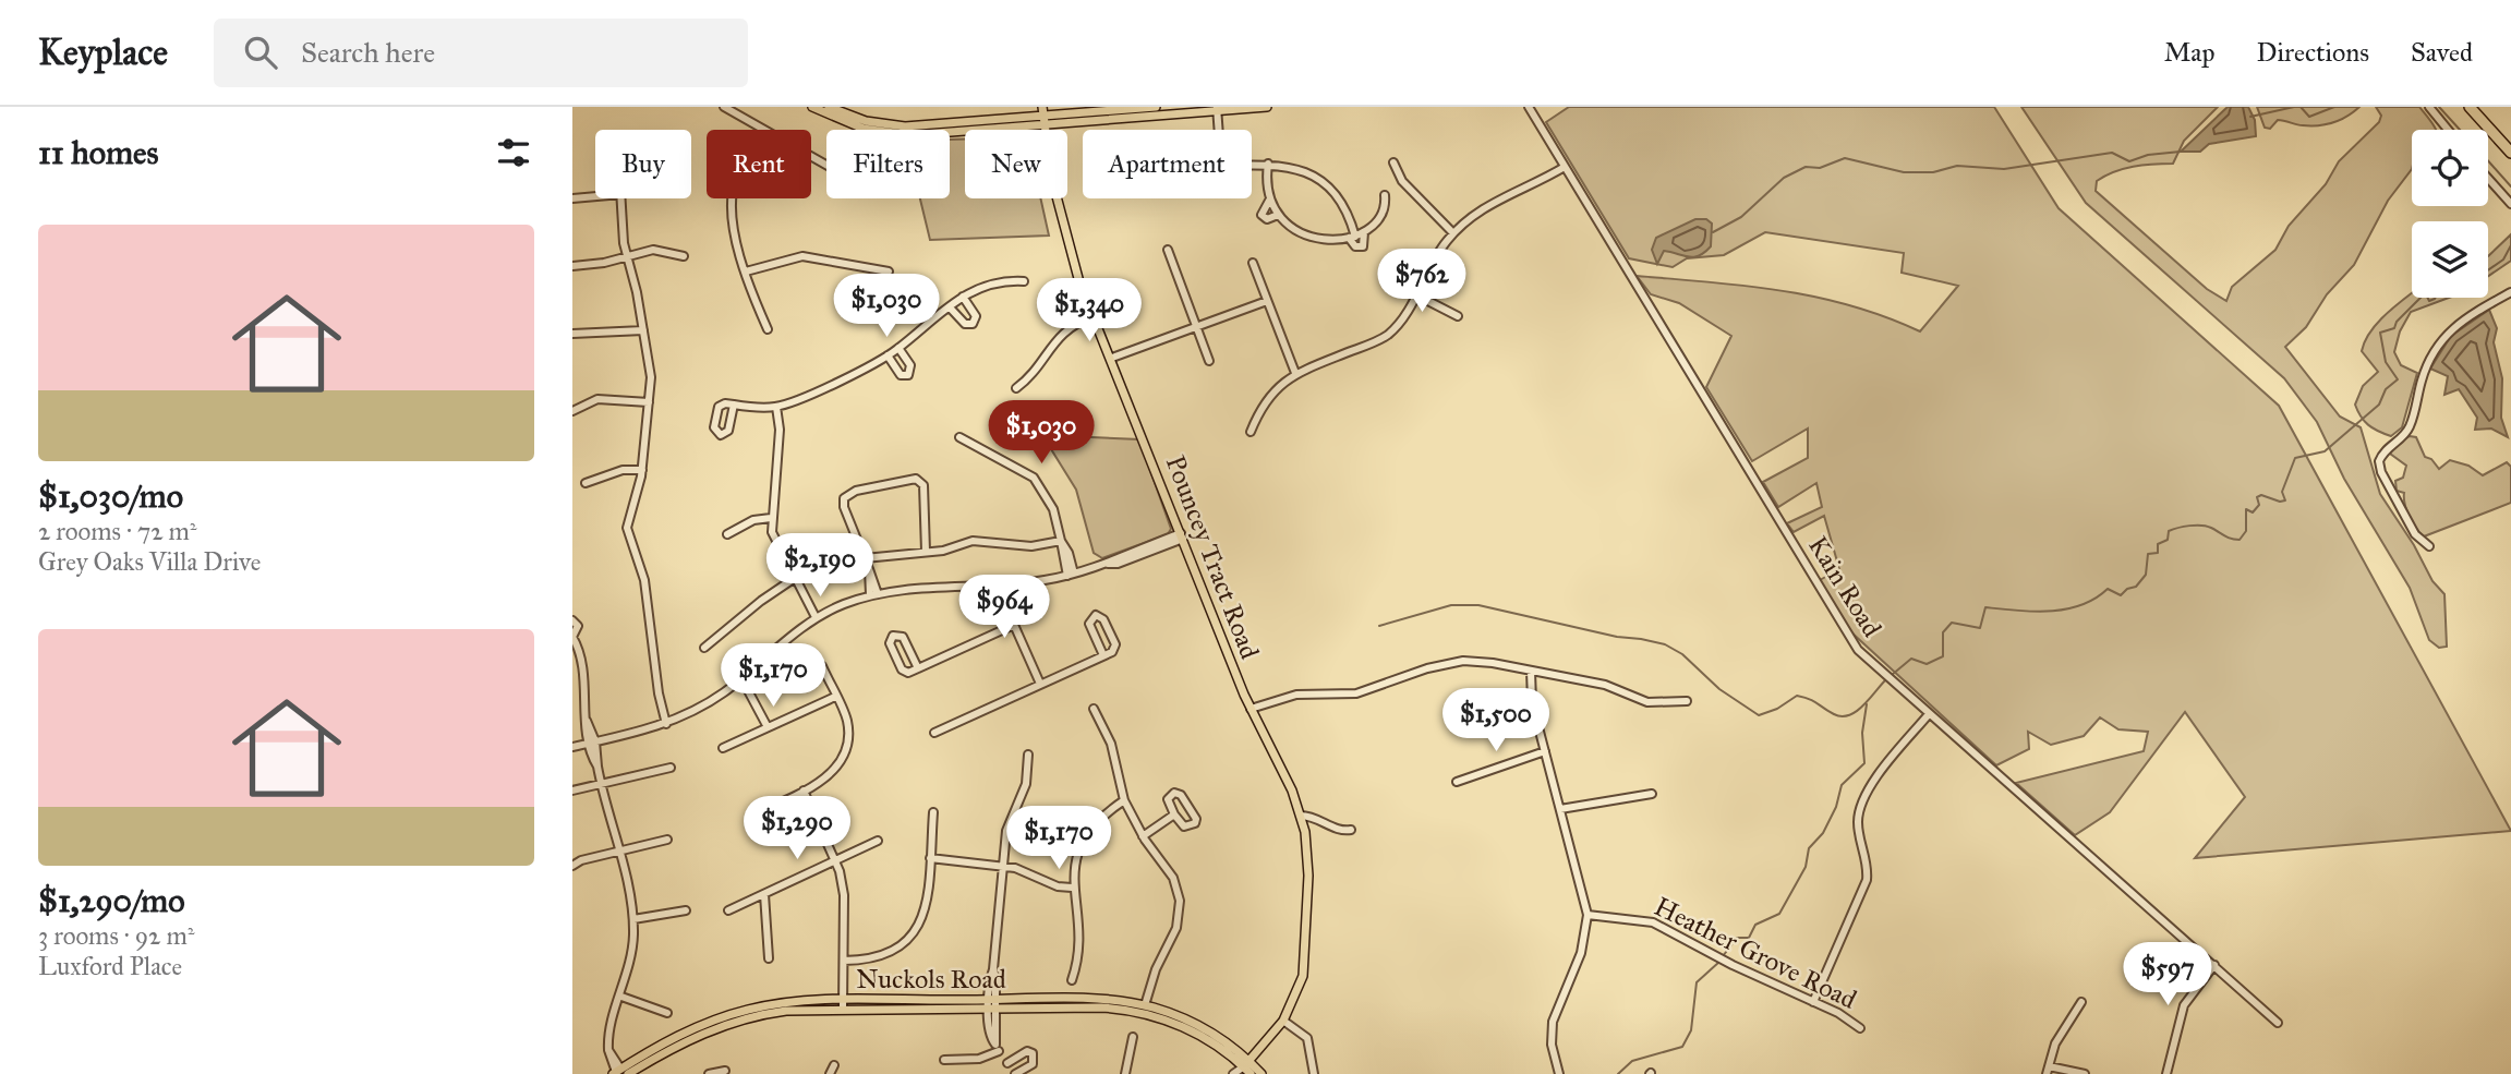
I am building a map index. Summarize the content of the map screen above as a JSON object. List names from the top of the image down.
{
  "streets": {
    "main road": ["Pouncey Tract Road", "Nuckols Road"],
    "street": ["Kain Road", "Heather Grove Road"]
  },
  "crossings": [
    ["Pouncey Tract Road", "Nuckols Road"]
  ],
  "page": {
    "header": "Keyplace",
    "search": "Search here",
    "nav": ["Map", "Directions", "Saved"],
    "heading": "11 homes",
    "chip": [
      "Buy",
      "Rent",
      "Filters",
      "New",
      "Apartment"
    ],
    "list": [
      {
        "name": "$1,030/mo",
        "note": "2 rooms · 72 m² · Grey Oaks Villa Drive"
      },
      {
        "name": "$1,290/mo",
        "note": "3 rooms · 92 m² · Luxford Place"
      }
    ],
    "price": [
      "$762",
      "$1,030",
      "$1,340",
      "$1,030",
      "$2,190",
      "$964",
      "$1,170",
      "$1,500",
      "$1,290",
      "$1,170",
      "$597"
    ]
  }
}
